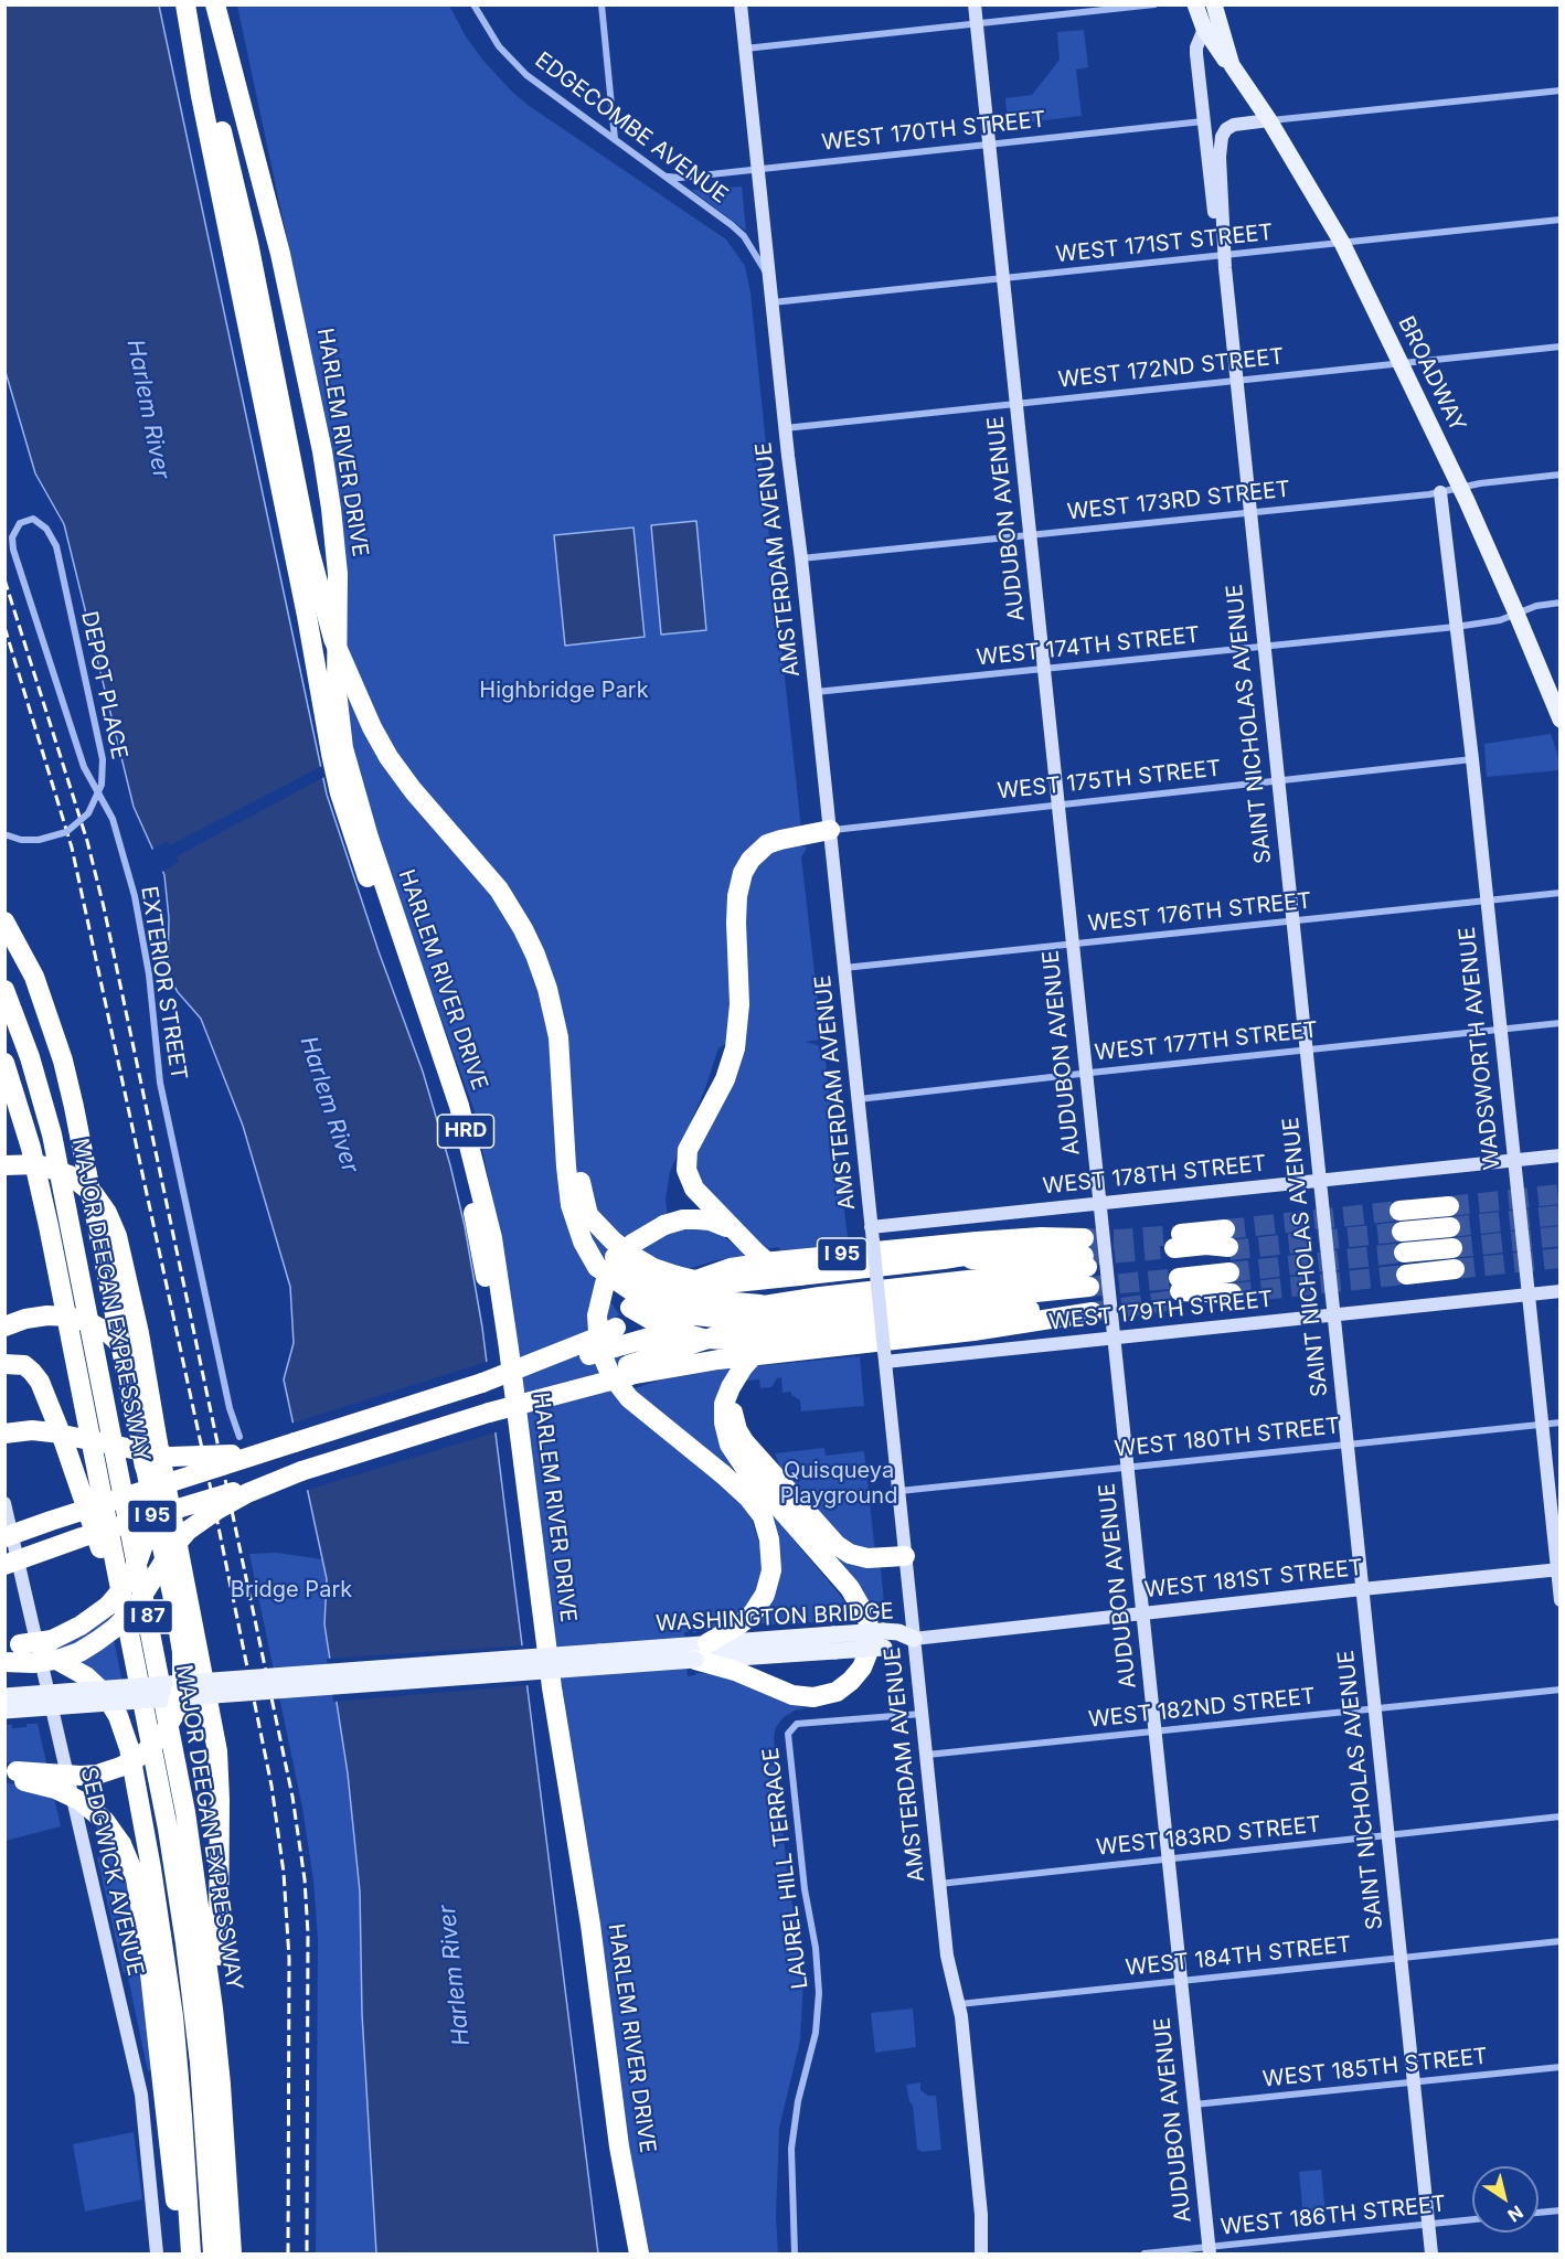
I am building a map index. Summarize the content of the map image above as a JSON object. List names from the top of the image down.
{
  "streets": {
    "highway": [
      "HARLEM RIVER DRIVE",
      "HRD",
      "I 95",
      "MAJOR DEEGAN EXPRESSWAY",
      "I 87"
    ],
    "main road": [
      "BROADWAY",
      "AUDUBON AVENUE",
      "AMSTERDAM AVENUE",
      "SAINT NICHOLAS AVENUE",
      "WADSWORTH AVENUE",
      "WEST 178TH STREET",
      "WEST 179TH STREET",
      "WEST 181ST STREET",
      "WASHINGTON BRIDGE",
      "SEDGWICK AVENUE"
    ],
    "street": [
      "EDGECOMBE AVENUE",
      "WEST 170TH STREET",
      "WEST 171ST STREET",
      "WEST 172ND STREET",
      "WEST 173RD STREET",
      "WEST 174TH STREET",
      "DEPOT PLACE",
      "WEST 175TH STREET",
      "WEST 176TH STREET",
      "EXTERIOR STREET",
      "WEST 177TH STREET",
      "WEST 180TH STREET",
      "WEST 182ND STREET",
      "WEST 183RD STREET",
      "LAUREL HILL TERRACE",
      "WEST 184TH STREET",
      "WEST 185TH STREET",
      "WEST 186TH STREET"
    ]
  },
  "crossings": [
    ["EDGECOMBE AVENUE", "WEST 170TH STREET"],
    ["EDGECOMBE AVENUE", "AMSTERDAM AVENUE"],
    ["WEST 170TH STREET", "AUDUBON AVENUE"],
    ["WEST 170TH STREET", "AMSTERDAM AVENUE"],
    ["WEST 170TH STREET", "SAINT NICHOLAS AVENUE"],
    ["WEST 171ST STREET", "BROADWAY"],
    ["WEST 171ST STREET", "AUDUBON AVENUE"],
    ["WEST 171ST STREET", "AMSTERDAM AVENUE"],
    ["WEST 171ST STREET", "SAINT NICHOLAS AVENUE"],
    ["WEST 172ND STREET", "BROADWAY"],
    ["WEST 172ND STREET", "AUDUBON AVENUE"],
    ["WEST 172ND STREET", "AMSTERDAM AVENUE"],
    ["WEST 172ND STREET", "SAINT NICHOLAS AVENUE"],
    ["BROADWAY", "WEST 173RD STREET"],
    ["BROADWAY", "WEST 174TH STREET"],
    ["BROADWAY", "SAINT NICHOLAS AVENUE"],
    ["WEST 173RD STREET", "AUDUBON AVENUE"],
    ["WEST 173RD STREET", "AMSTERDAM AVENUE"],
    ["WEST 173RD STREET", "SAINT NICHOLAS AVENUE"],
    ["WEST 173RD STREET", "WADSWORTH AVENUE"],
    ["AUDUBON AVENUE", "WEST 174TH STREET"],
    ["AUDUBON AVENUE", "WEST 175TH STREET"],
    ["AUDUBON AVENUE", "WEST 176TH STREET"],
    ["AUDUBON AVENUE", "WEST 177TH STREET"],
    ["AUDUBON AVENUE", "WEST 178TH STREET"],
    ["AUDUBON AVENUE", "WEST 179TH STREET"],
    ["AUDUBON AVENUE", "WEST 180TH STREET"],
    ["AUDUBON AVENUE", "WEST 181ST STREET"],
    ["AUDUBON AVENUE", "WEST 182ND STREET"],
    ["AUDUBON AVENUE", "WEST 183RD STREET"],
    ["AUDUBON AVENUE", "WEST 184TH STREET"],
    ["AUDUBON AVENUE", "WEST 185TH STREET"],
    ["AUDUBON AVENUE", "WEST 186TH STREET"],
    ["AMSTERDAM AVENUE", "WEST 174TH STREET"],
    ["AMSTERDAM AVENUE", "WEST 175TH STREET"],
    ["AMSTERDAM AVENUE", "WEST 176TH STREET"],
    ["AMSTERDAM AVENUE", "WEST 177TH STREET"],
    ["AMSTERDAM AVENUE", "WEST 178TH STREET"],
    ["AMSTERDAM AVENUE", "WEST 179TH STREET"],
    ["AMSTERDAM AVENUE", "WEST 180TH STREET"],
    ["AMSTERDAM AVENUE", "WEST 181ST STREET"],
    ["AMSTERDAM AVENUE", "WASHINGTON BRIDGE"],
    ["AMSTERDAM AVENUE", "WEST 182ND STREET"],
    ["AMSTERDAM AVENUE", "WEST 183RD STREET"],
    ["AMSTERDAM AVENUE", "LAUREL HILL TERRACE"],
    ["AMSTERDAM AVENUE", "WEST 184TH STREET"],
    ["WEST 174TH STREET", "SAINT NICHOLAS AVENUE"],
    ["WEST 174TH STREET", "WADSWORTH AVENUE"],
    ["DEPOT PLACE", "EXTERIOR STREET"],
    ["SAINT NICHOLAS AVENUE", "WEST 175TH STREET"],
    ["SAINT NICHOLAS AVENUE", "WEST 176TH STREET"],
    ["SAINT NICHOLAS AVENUE", "WEST 177TH STREET"],
    ["SAINT NICHOLAS AVENUE", "WEST 178TH STREET"],
    ["SAINT NICHOLAS AVENUE", "WEST 179TH STREET"],
    ["SAINT NICHOLAS AVENUE", "WEST 180TH STREET"],
    ["SAINT NICHOLAS AVENUE", "WEST 181ST STREET"],
    ["SAINT NICHOLAS AVENUE", "WEST 182ND STREET"],
    ["SAINT NICHOLAS AVENUE", "WEST 183RD STREET"],
    ["SAINT NICHOLAS AVENUE", "WEST 184TH STREET"],
    ["SAINT NICHOLAS AVENUE", "WEST 185TH STREET"],
    ["SAINT NICHOLAS AVENUE", "WEST 186TH STREET"],
    ["WEST 175TH STREET", "WADSWORTH AVENUE"],
    ["WEST 176TH STREET", "WADSWORTH AVENUE"],
    ["WEST 177TH STREET", "WADSWORTH AVENUE"],
    ["WADSWORTH AVENUE", "WEST 178TH STREET"],
    ["WADSWORTH AVENUE", "WEST 179TH STREET"],
    ["WADSWORTH AVENUE", "WEST 180TH STREET"],
    ["WADSWORTH AVENUE", "WEST 181ST STREET"],
    ["WEST 181ST STREET", "WASHINGTON BRIDGE"]
  ],
  "water": ["Harlem River"],
  "parks": ["Highbridge Park", "Quisqueya Playground", "Bridge Park"],
  "north": "bottom right"
}
